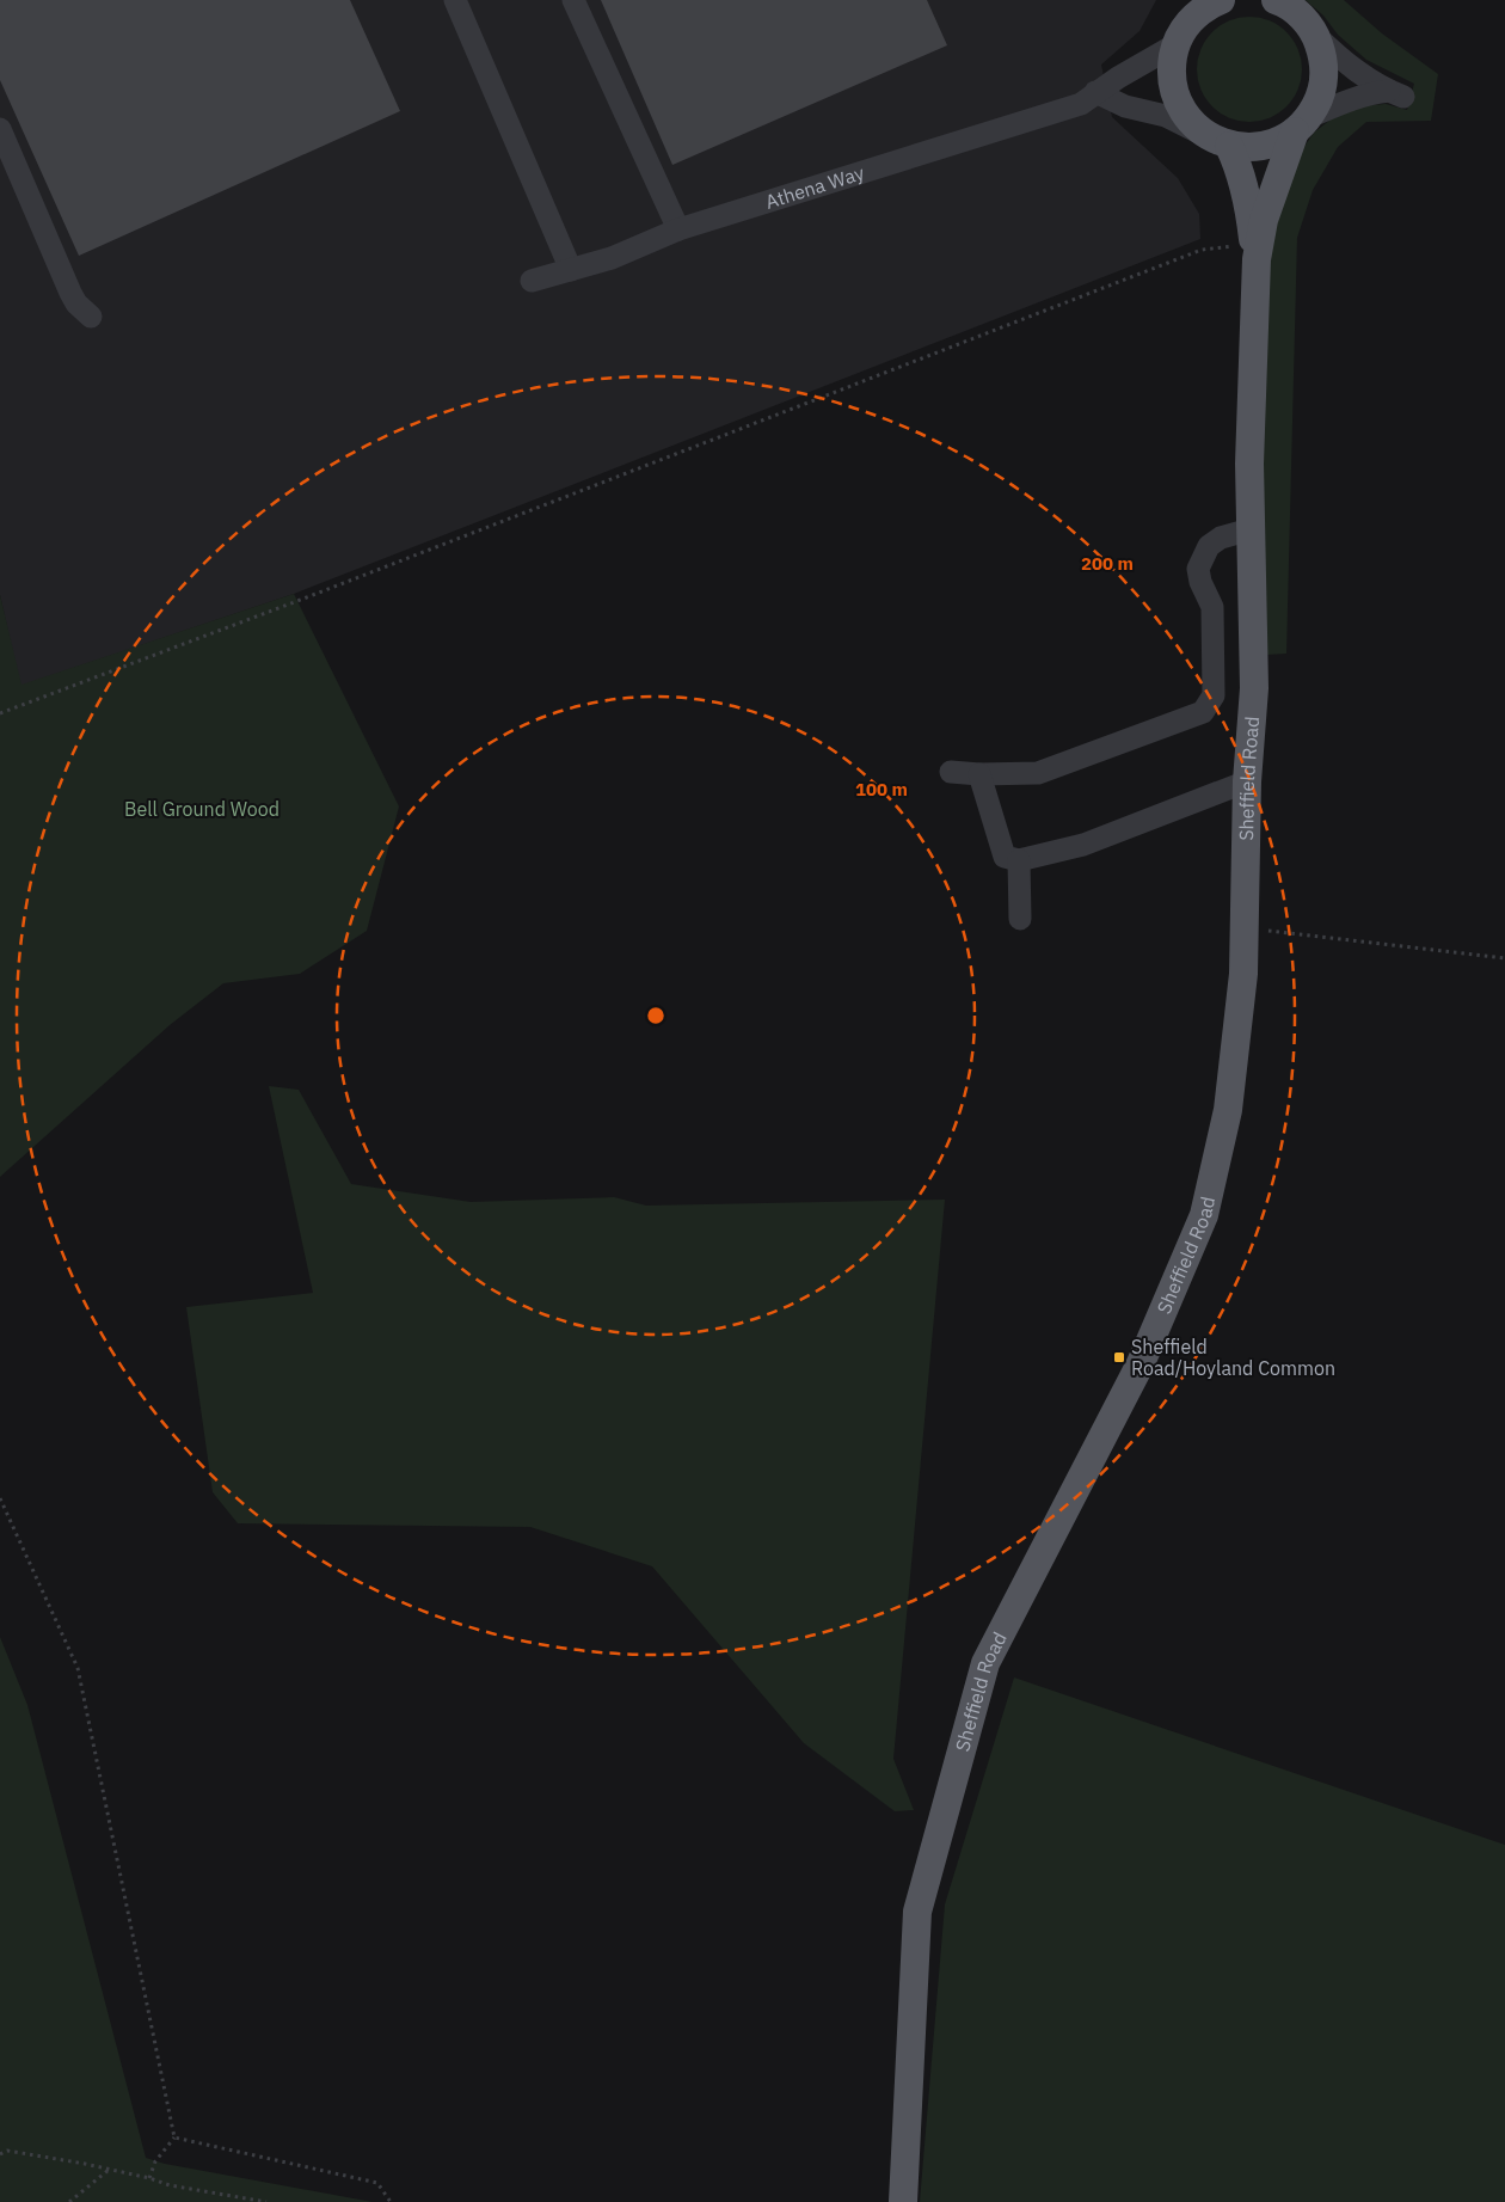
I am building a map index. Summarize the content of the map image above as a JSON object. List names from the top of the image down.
{
  "streets": {
    "main road": ["Sheffield Road"],
    "street": ["Athena Way"]
  },
  "parks": ["Bell Ground Wood"],
  "places": {
    "transit": ["Sheffield Road/Hoyland Common"]
  },
  "rings": ["200 m", "100 m"]
}
